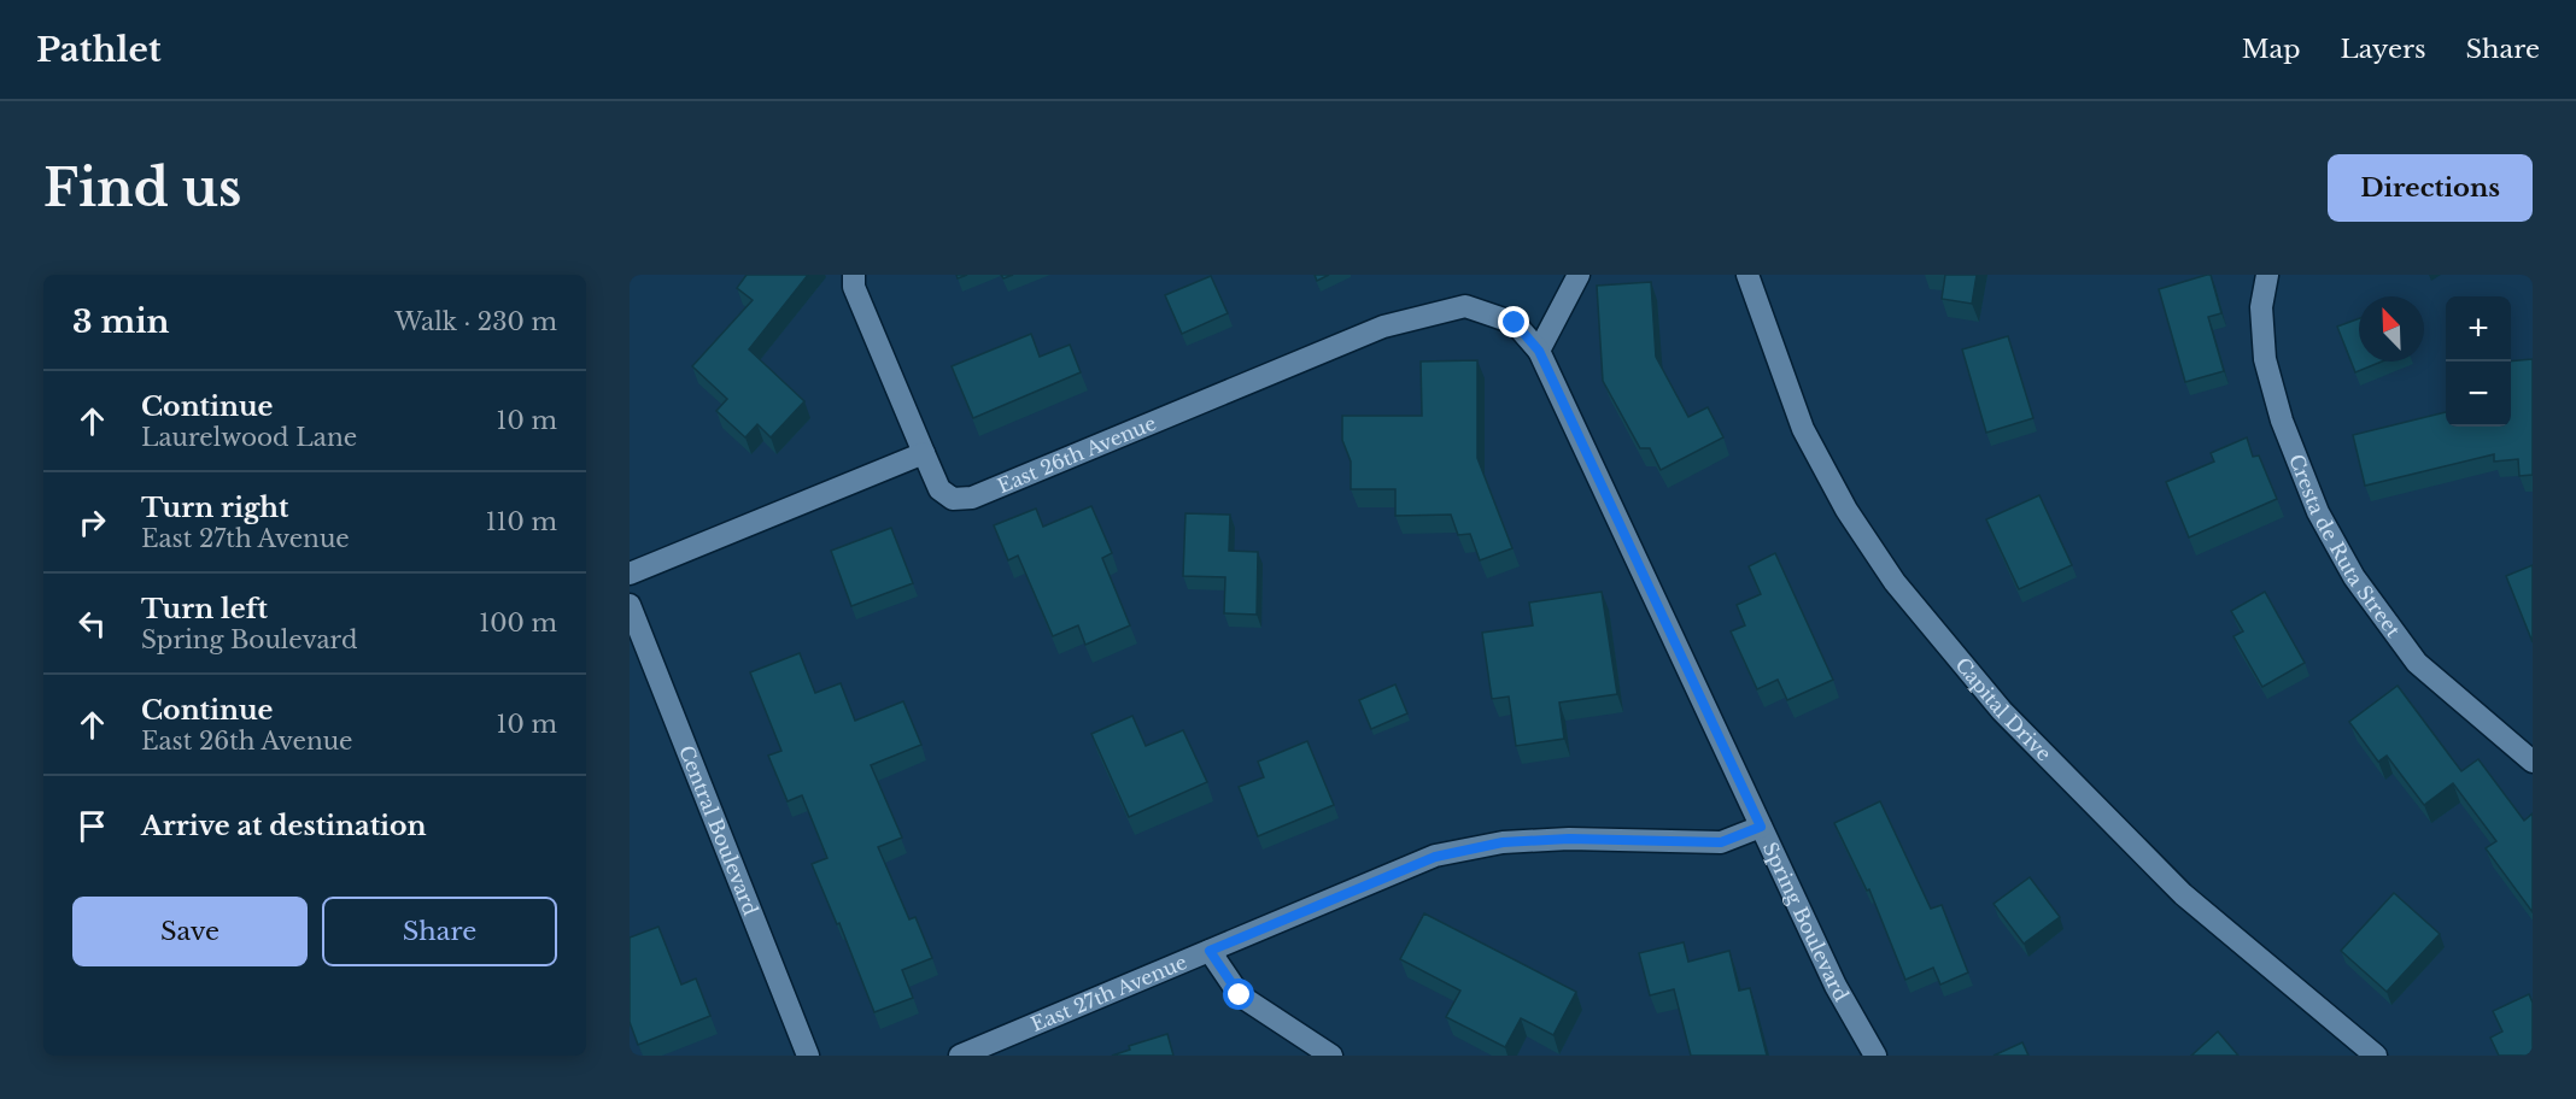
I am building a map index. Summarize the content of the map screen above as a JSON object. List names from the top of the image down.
{
  "streets": {
    "street": [
      "East 26th Avenue",
      "Cresta de Ruta Street",
      "Capital Drive",
      "Central Boulevard",
      "Spring Boulevard",
      "East 27th Avenue"
    ]
  },
  "crossings": [
    ["East 26th Avenue", "Spring Boulevard"],
    ["Spring Boulevard", "East 27th Avenue"]
  ],
  "north": "top left",
  "page": {
    "header": "Pathlet",
    "nav": ["Map", "Layers", "Share"],
    "buttons": [
      "Directions",
      ["Save", "Share"]
    ],
    "title": "Find us",
    "heading": ["3 min", "Walk · 230 m"],
    "map_buttons": ["+", "−"],
    "list": [
      ["Continue", "Laurelwood Lane", "10 m"],
      ["Turn right", "East 27th Avenue", "110 m"],
      ["Turn left", "Spring Boulevard", "100 m"],
      ["Continue", "East 26th Avenue", "10 m"],
      "Arrive at destination"
    ]
  }
}
